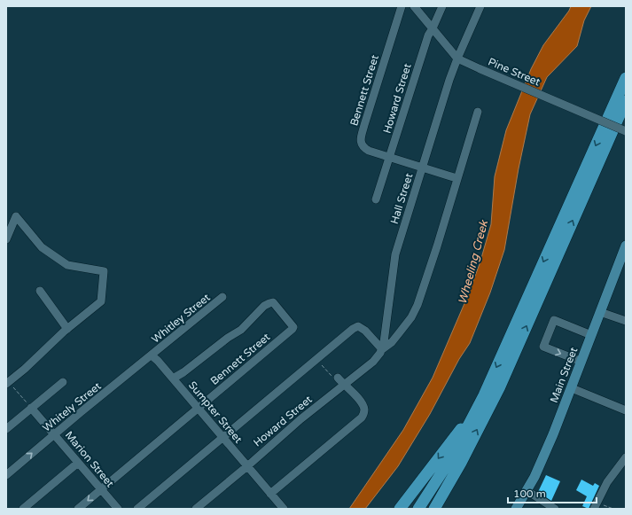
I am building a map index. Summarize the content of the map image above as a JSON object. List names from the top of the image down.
{
  "streets": {
    "main road": ["Main Street"],
    "street": [
      "Pine Street",
      "Bennett Street",
      "Howard Street",
      "Hall Street",
      "Whitley Street",
      "Whitely Street",
      "Sumpter Street",
      "Marion Street"
    ]
  },
  "crossings": [
    ["Pine Street", "Howard Street"],
    ["Pine Street", "Hall Street"],
    ["Bennett Street", "Howard Street"],
    ["Bennett Street", "Hall Street"],
    ["Bennett Street", "Sumpter Street"],
    ["Bennett Street", "Marion Street"],
    ["Howard Street", "Hall Street"],
    ["Howard Street", "Sumpter Street"],
    ["Whitley Street", "Whitely Street"],
    ["Whitley Street", "Sumpter Street"],
    ["Whitely Street", "Sumpter Street"],
    ["Whitely Street", "Marion Street"]
  ],
  "water": ["Wheeling Creek"],
  "scale_bar": "100 m"
}
